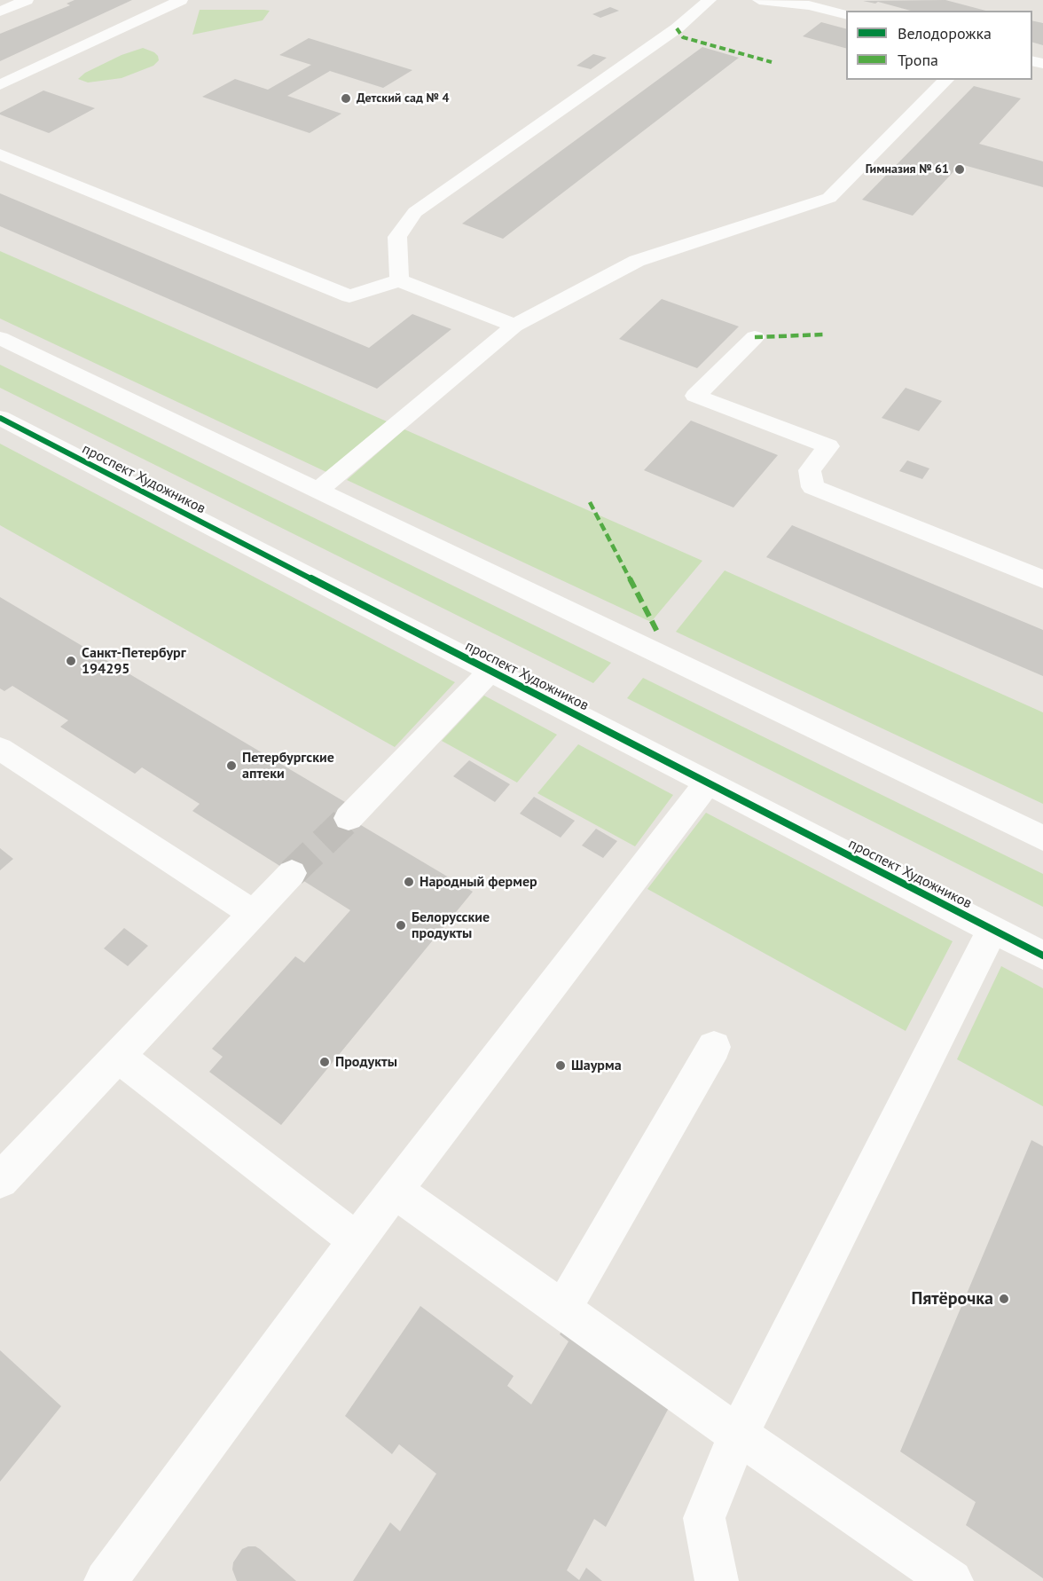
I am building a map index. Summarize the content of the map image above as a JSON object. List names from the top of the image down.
{
  "streets": {
    "street": ["проспект Художников"]
  },
  "places": [
    "Детский сад № 4",
    "Гимназия № 61",
    "Санкт-Петербург 194295",
    "Петербургские аптеки",
    "Народный фермер",
    "Белорусские продукты",
    "Продукты",
    "Шаурма",
    "Пятёрочка"
  ],
  "legend": ["Велодорожка", "Тропа"]
}
